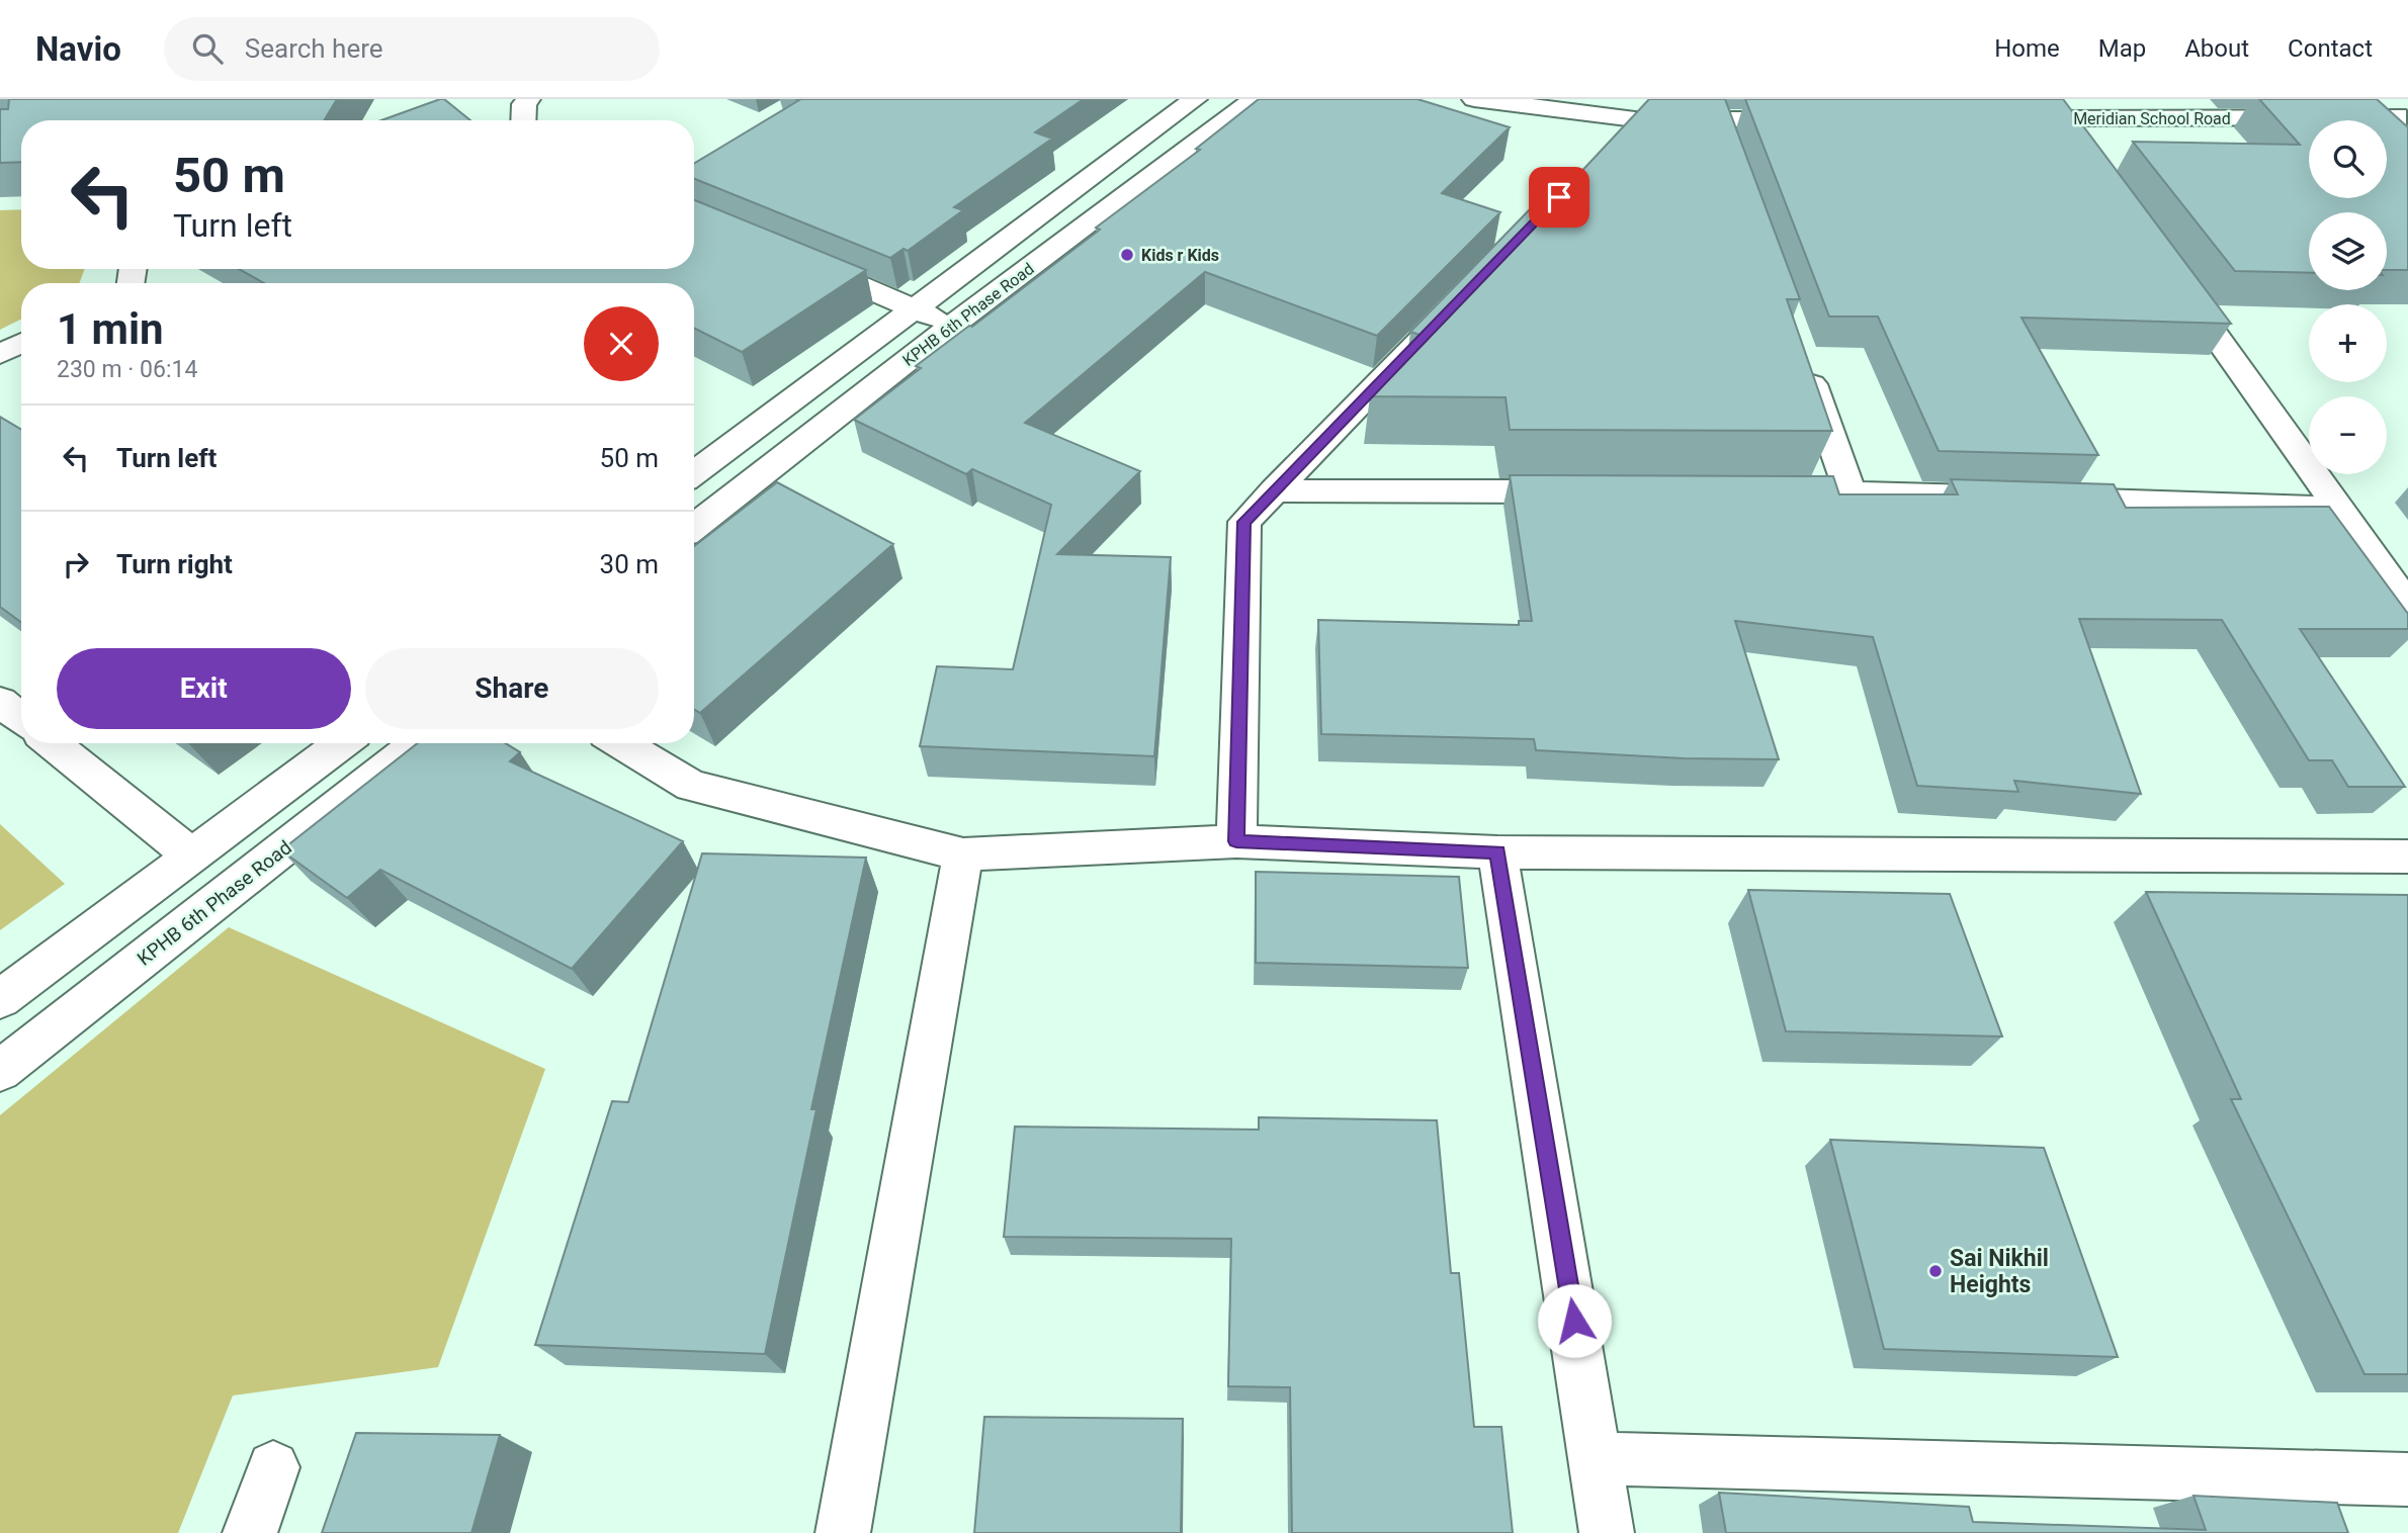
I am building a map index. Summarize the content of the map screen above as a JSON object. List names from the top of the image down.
{
  "streets": {
    "street": ["Meridian School Road", "KPHB 6th Phase Road"]
  },
  "places": ["Kids r Kids", "Sai Nikhil Heights"],
  "page": {
    "header": "Navio",
    "search": "Search here",
    "nav": [
      "Home",
      "Map",
      "About",
      "Contact"
    ],
    "map_buttons": ["+", "−"],
    "turn": ["50 m", "Turn left"],
    "heading": ["1 min", "230 m · 06:14"],
    "list": [
      {
        "name": "Turn left",
        "value": "50 m"
      },
      {
        "name": "Turn right",
        "value": "30 m"
      }
    ],
    "buttons": ["Exit", "Share"]
  }
}
